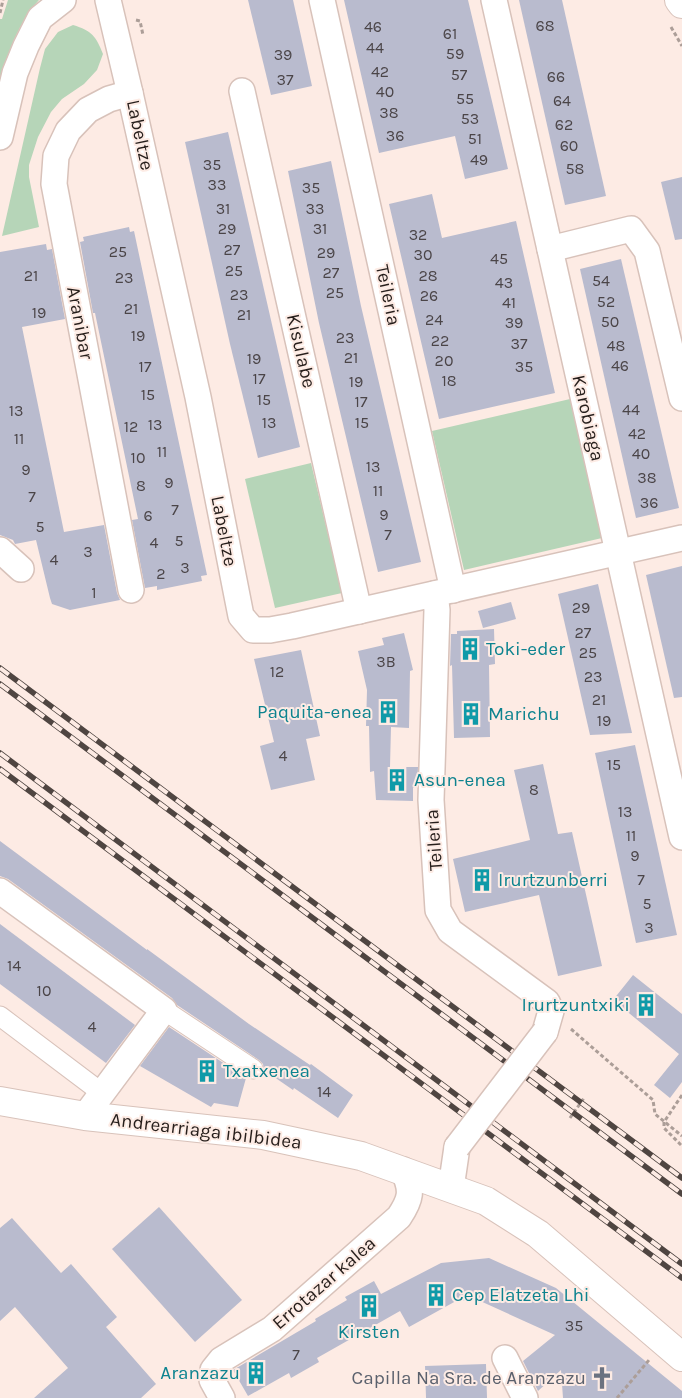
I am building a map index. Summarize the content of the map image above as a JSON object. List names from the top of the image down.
{
  "streets": {
    "street": [
      "Labeltze",
      "Teileria",
      "Aranibar",
      "Kisulabe",
      "Karobiaga",
      "Andrearriaga ibilbidea",
      "Errotazar kalea"
    ]
  },
  "crossings": [
    ["Labeltze", "Teileria"],
    ["Labeltze", "Aranibar"],
    ["Labeltze", "Kisulabe"],
    ["Labeltze", "Karobiaga"],
    ["Andrearriaga ibilbidea", "Errotazar kalea"]
  ],
  "places": {
    "building": [
      "Toki-eder",
      "Paquita-enea",
      "Marichu",
      "Asun-enea",
      "Irurtzunberri",
      "Irurtzuntxiki",
      "Txatxenea",
      "Cep Elatzeta Lhi",
      "Kirsten",
      "Aranzazu"
    ],
    "church": ["Capilla Nª Sra. de Aranzazu"]
  },
  "house_numbers": [
    "68",
    "46",
    "61",
    "44",
    "59",
    "39",
    "42",
    "57",
    "66",
    "37",
    "40",
    "55",
    "64",
    "38",
    "53",
    "62",
    "36",
    "51",
    "60",
    "49",
    "35",
    "58",
    "33",
    "35",
    "31",
    "33",
    "29",
    "31",
    "32",
    "27",
    "25",
    "29",
    "30",
    "45",
    "25",
    "27",
    "21",
    "28",
    "23",
    "54",
    "43",
    "25",
    "23",
    "26",
    "52",
    "41",
    "21",
    "19",
    "21",
    "24",
    "50",
    "39",
    "19",
    "23",
    "22",
    "37",
    "48",
    "21",
    "19",
    "20",
    "46",
    "17",
    "35",
    "17",
    "18",
    "19",
    "15",
    "15",
    "17",
    "44",
    "13",
    "13",
    "15",
    "13",
    "12",
    "42",
    "11",
    "11",
    "40",
    "10",
    "13",
    "9",
    "38",
    "9",
    "8",
    "11",
    "7",
    "36",
    "7",
    "9",
    "6",
    "5",
    "7",
    "5",
    "4",
    "3",
    "4",
    "3",
    "2",
    "1",
    "29",
    "27",
    "25",
    "3B",
    "12",
    "23",
    "21",
    "19",
    "4",
    "15",
    "8",
    "13",
    "11",
    "9",
    "7",
    "5",
    "3",
    "14",
    "10",
    "4",
    "14",
    "35",
    "7"
  ]
}
